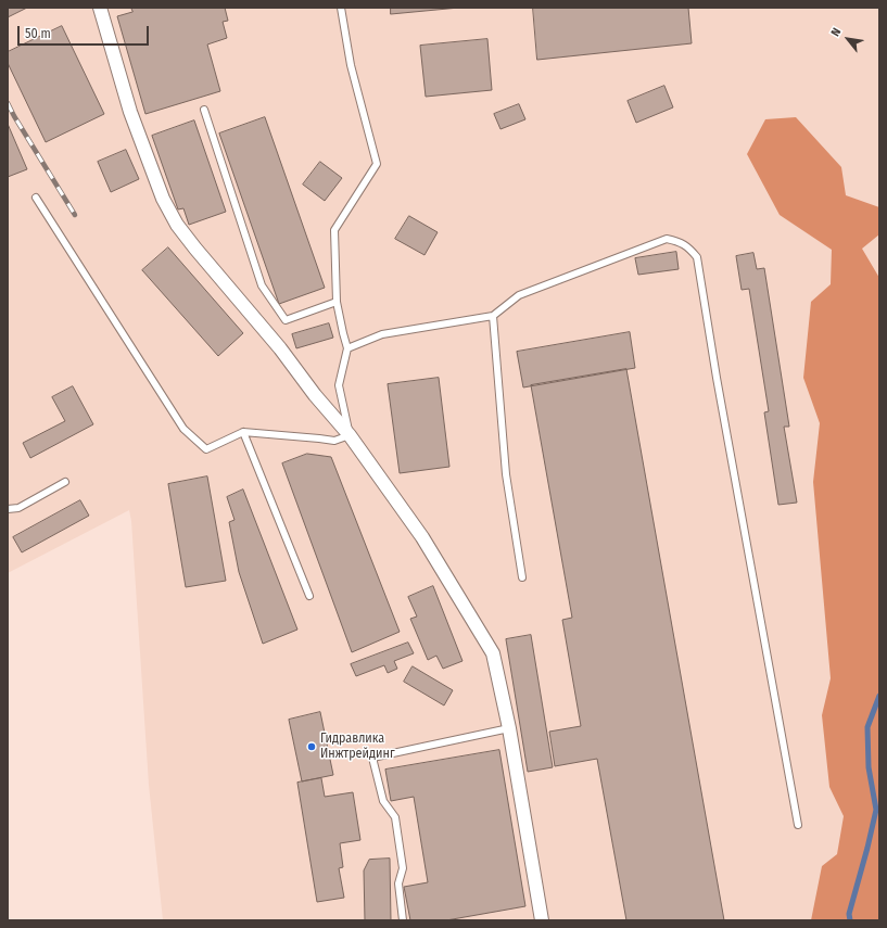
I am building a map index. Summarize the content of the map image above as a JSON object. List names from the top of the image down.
{
  "places": ["Гидравлика Инжтрейдинг"],
  "scale_bar": "50 m",
  "north": "top left"
}
